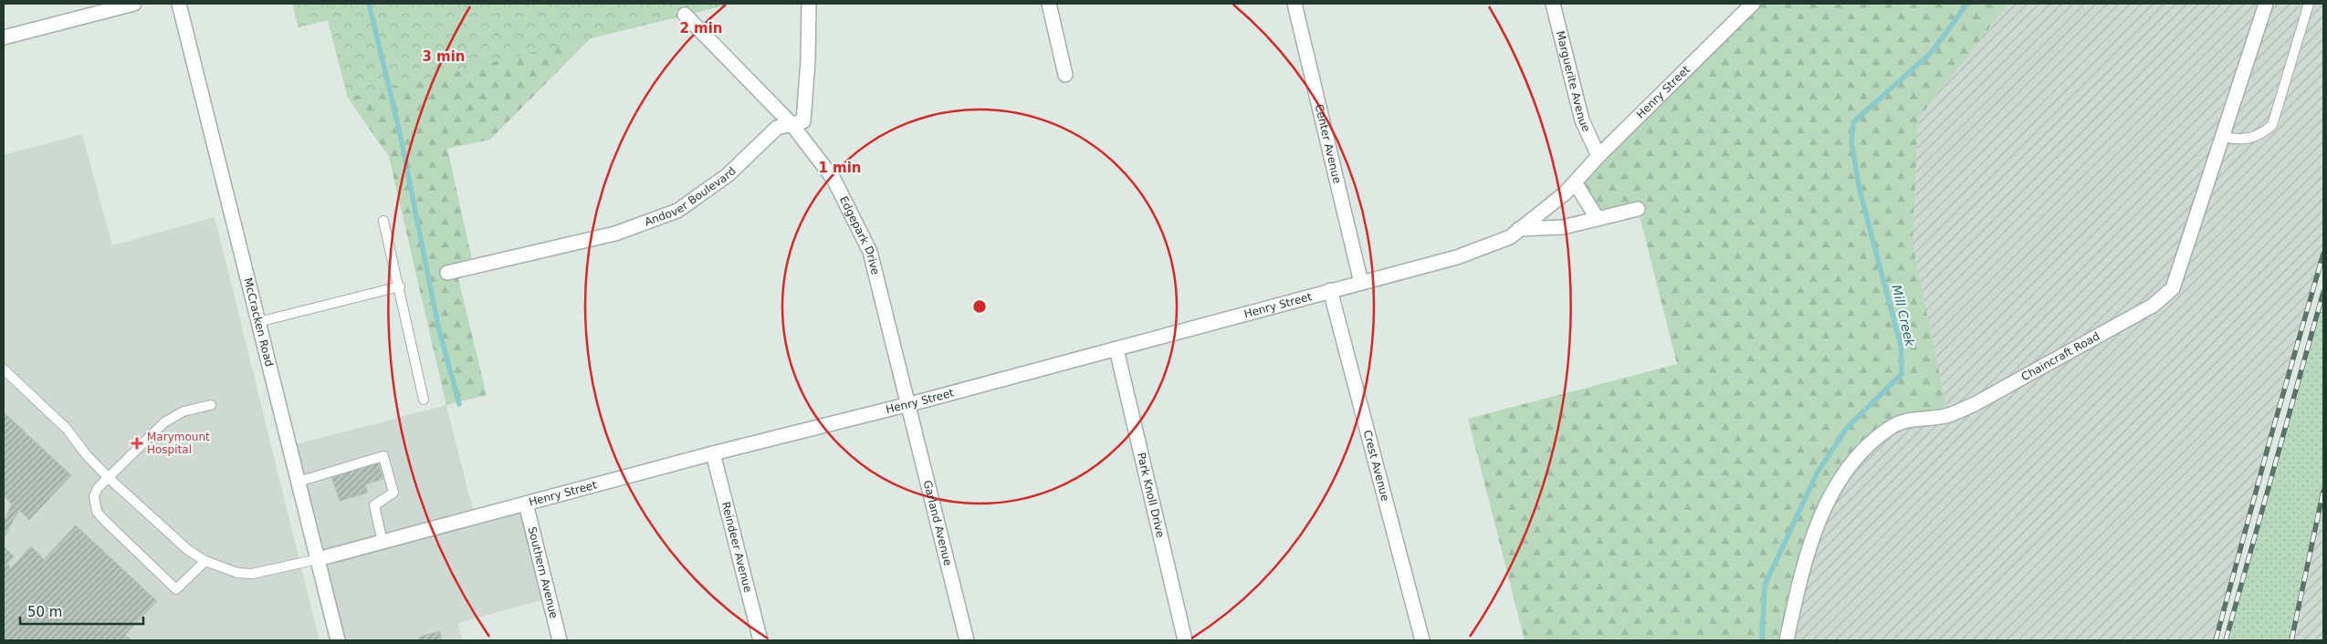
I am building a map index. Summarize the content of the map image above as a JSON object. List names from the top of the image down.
{
  "streets": {
    "street": [
      "Marguerite Avenue",
      "Henry Street",
      "Center Avenue",
      "Andover Boulevard",
      "Edgepark Drive",
      "McCracken Road",
      "Chaincraft Road",
      "Crest Avenue",
      "Park Knoll Drive",
      "Garland Avenue",
      "Reindeer Avenue",
      "Southern Avenue"
    ]
  },
  "crossings": [
    ["Marguerite Avenue", "Henry Street"],
    ["Henry Street", "Center Avenue"],
    ["Henry Street", "Edgepark Drive"],
    ["Henry Street", "McCracken Road"],
    ["Henry Street", "Crest Avenue"],
    ["Henry Street", "Park Knoll Drive"],
    ["Henry Street", "Garland Avenue"],
    ["Henry Street", "Reindeer Avenue"],
    ["Henry Street", "Southern Avenue"],
    ["Andover Boulevard", "Edgepark Drive"],
    ["Edgepark Drive", "Garland Avenue"]
  ],
  "water": ["Mill Creek"],
  "places": {
    "health": ["Marymount Hospital"]
  },
  "scale_bar": "50 m",
  "rings": ["2 min", "3 min", "1 min"]
}
